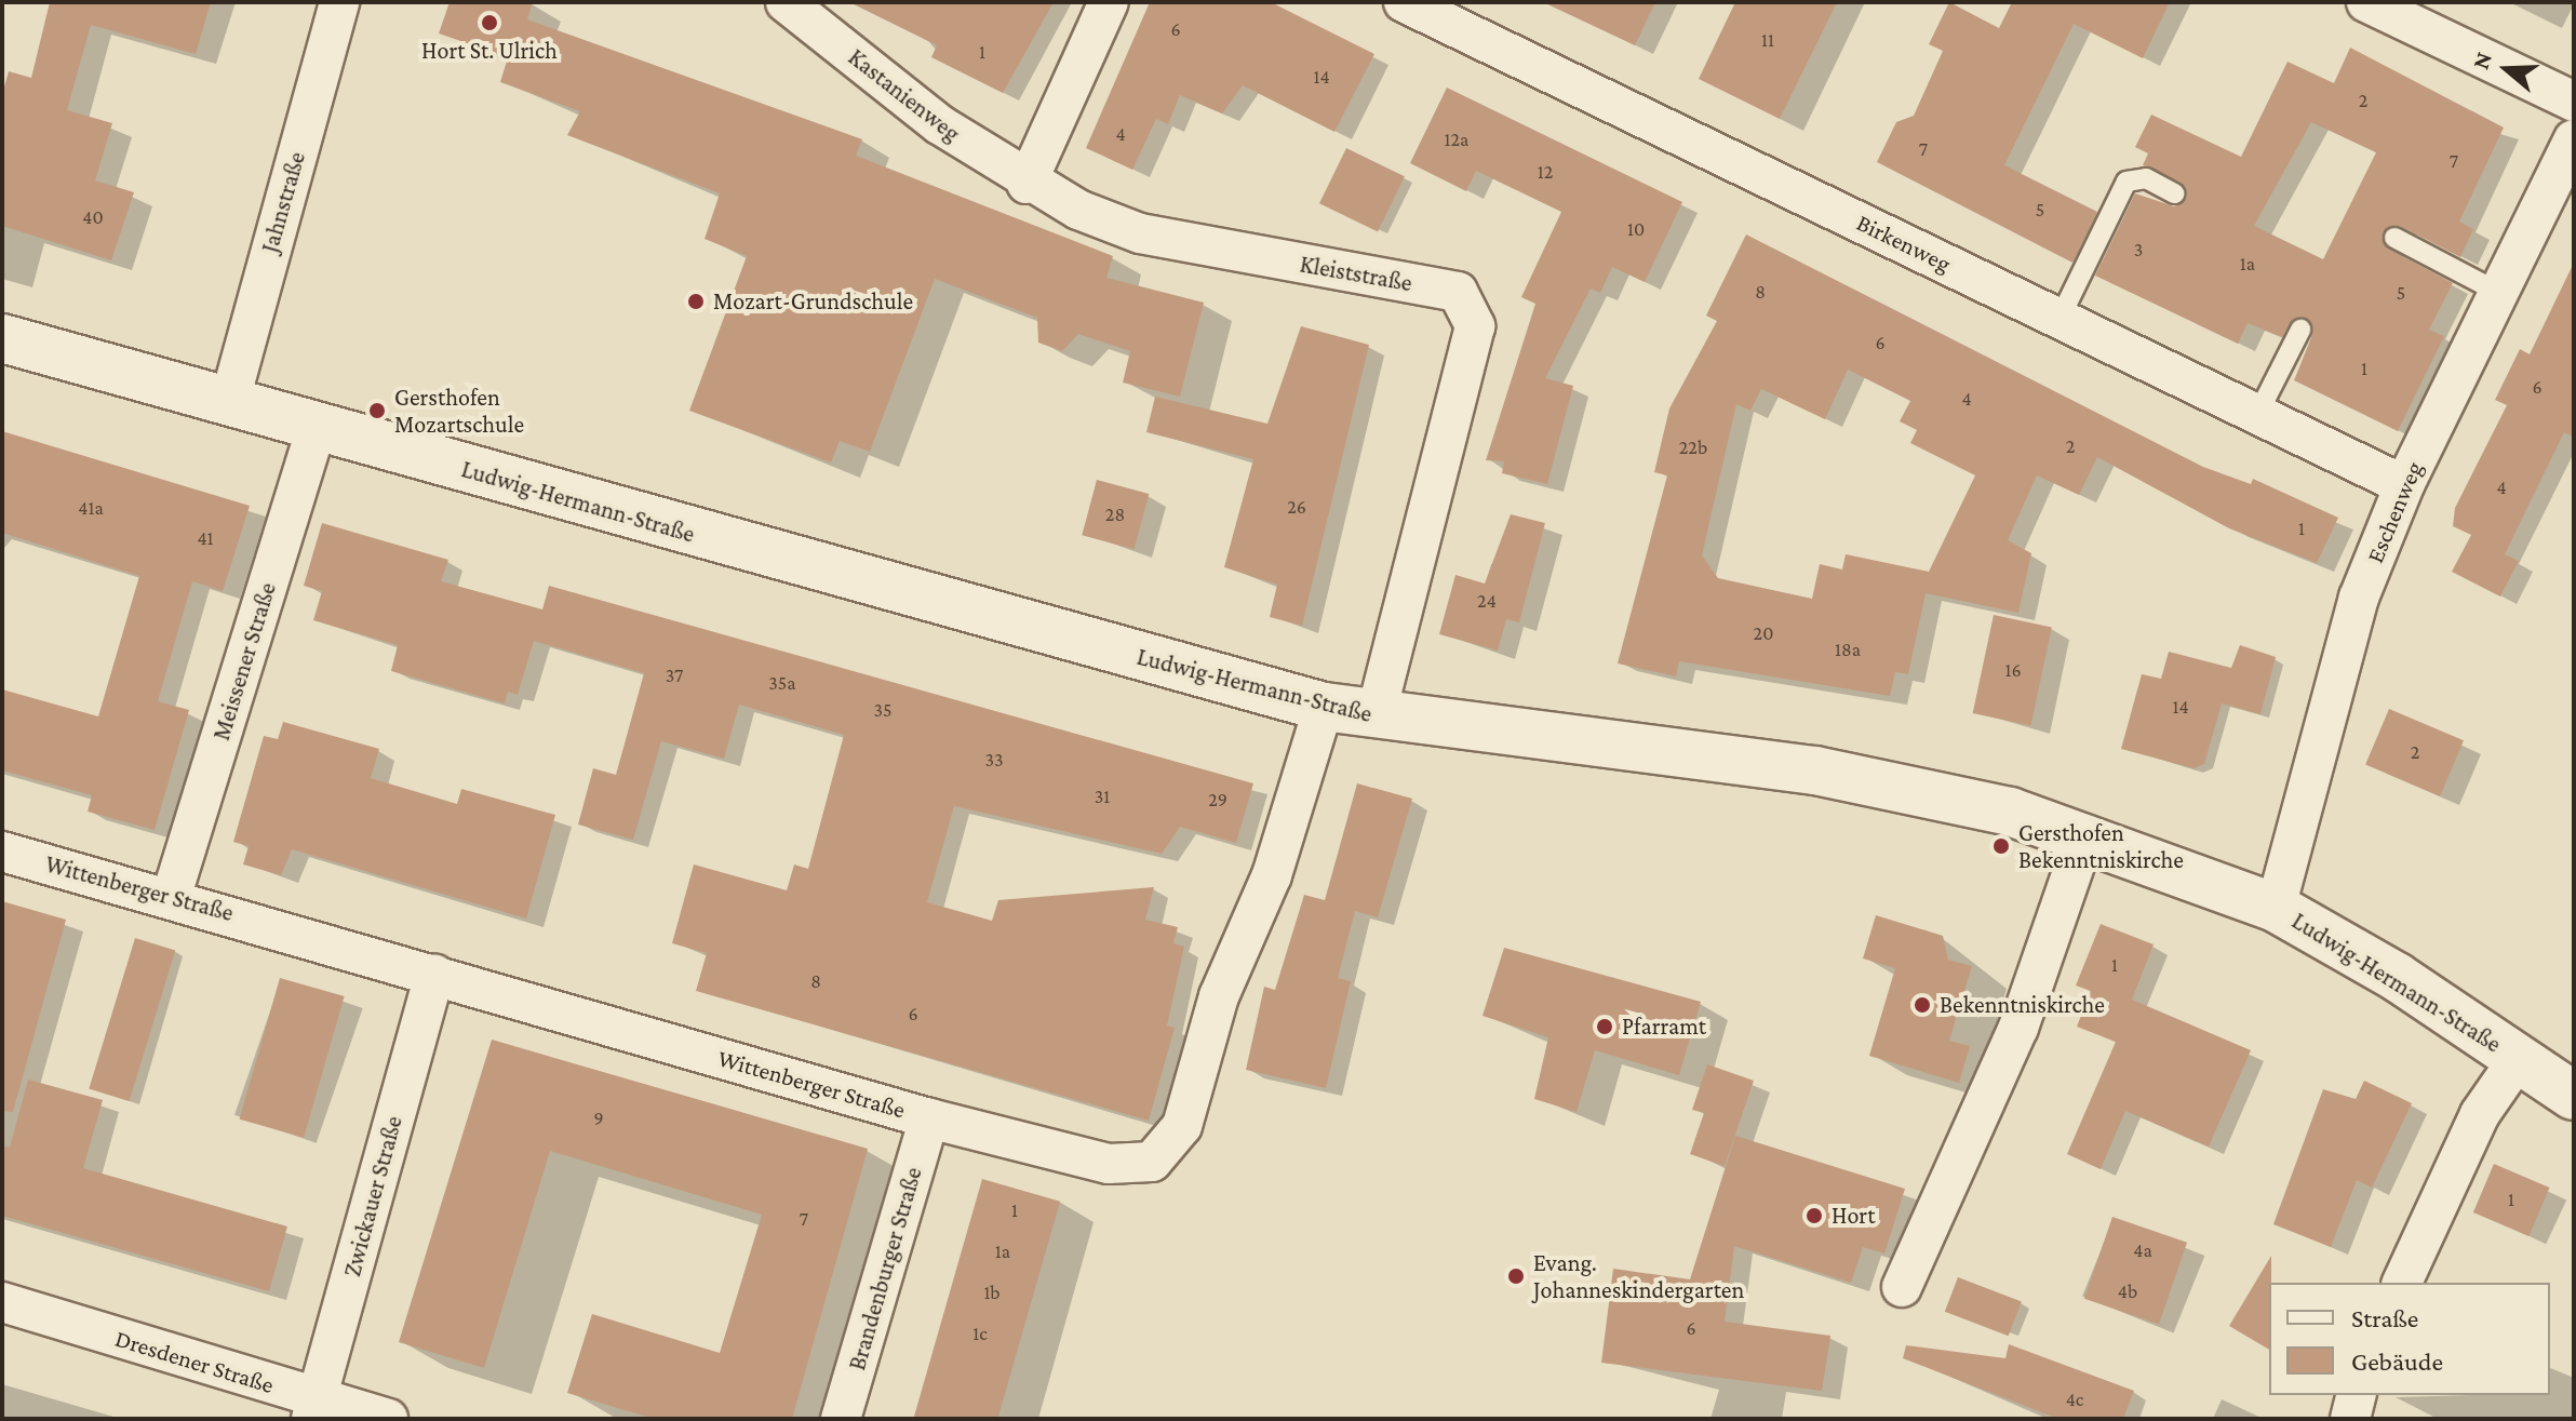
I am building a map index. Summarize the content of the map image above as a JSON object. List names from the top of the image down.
{
  "streets": {
    "street": [
      "Kastanienweg",
      "Jahnstraße",
      "Birkenweg",
      "Kleiststraße",
      "Ludwig-Hermann-Straße",
      "Eschenweg",
      "Meissener Straße",
      "Wittenberger Straße",
      "Zwickauer Straße",
      "Brandenburger Straße",
      "Dresdener Straße"
    ]
  },
  "crossings": [
    ["Kastanienweg", "Kleiststraße"],
    ["Jahnstraße", "Ludwig-Hermann-Straße"],
    ["Birkenweg", "Eschenweg"],
    ["Kleiststraße", "Ludwig-Hermann-Straße"],
    ["Ludwig-Hermann-Straße", "Eschenweg"],
    ["Ludwig-Hermann-Straße", "Meissener Straße"],
    ["Ludwig-Hermann-Straße", "Wittenberger Straße"],
    ["Meissener Straße", "Wittenberger Straße"],
    ["Wittenberger Straße", "Zwickauer Straße"],
    ["Wittenberger Straße", "Brandenburger Straße"],
    ["Zwickauer Straße", "Dresdener Straße"]
  ],
  "places": [
    "Hort St. Ulrich",
    "Mozart-Grundschule",
    "Gersthofen Mozartschule",
    "Gersthofen Bekenntniskirche",
    "Bekenntniskirche",
    "Pfarramt",
    "Hort",
    "Evang. Johanneskindergarten"
  ],
  "house_numbers": [
    "6",
    "11",
    "1",
    "14",
    "2",
    "4",
    "12a",
    "7",
    "7",
    "12",
    "5",
    "40",
    "10",
    "3",
    "1a",
    "8",
    "5",
    "6",
    "1",
    "6",
    "4",
    "2",
    "22b",
    "4",
    "26",
    "41a",
    "28",
    "1",
    "41",
    "24",
    "20",
    "18a",
    "16",
    "37",
    "35a",
    "14",
    "35",
    "2",
    "33",
    "31",
    "29",
    "1",
    "8",
    "6",
    "9",
    "1",
    "1",
    "7",
    "4a",
    "1a",
    "4b",
    "1b",
    "6",
    "1c",
    "4c"
  ],
  "legend": ["Straße", "Gebäude"],
  "north": "left"
}
